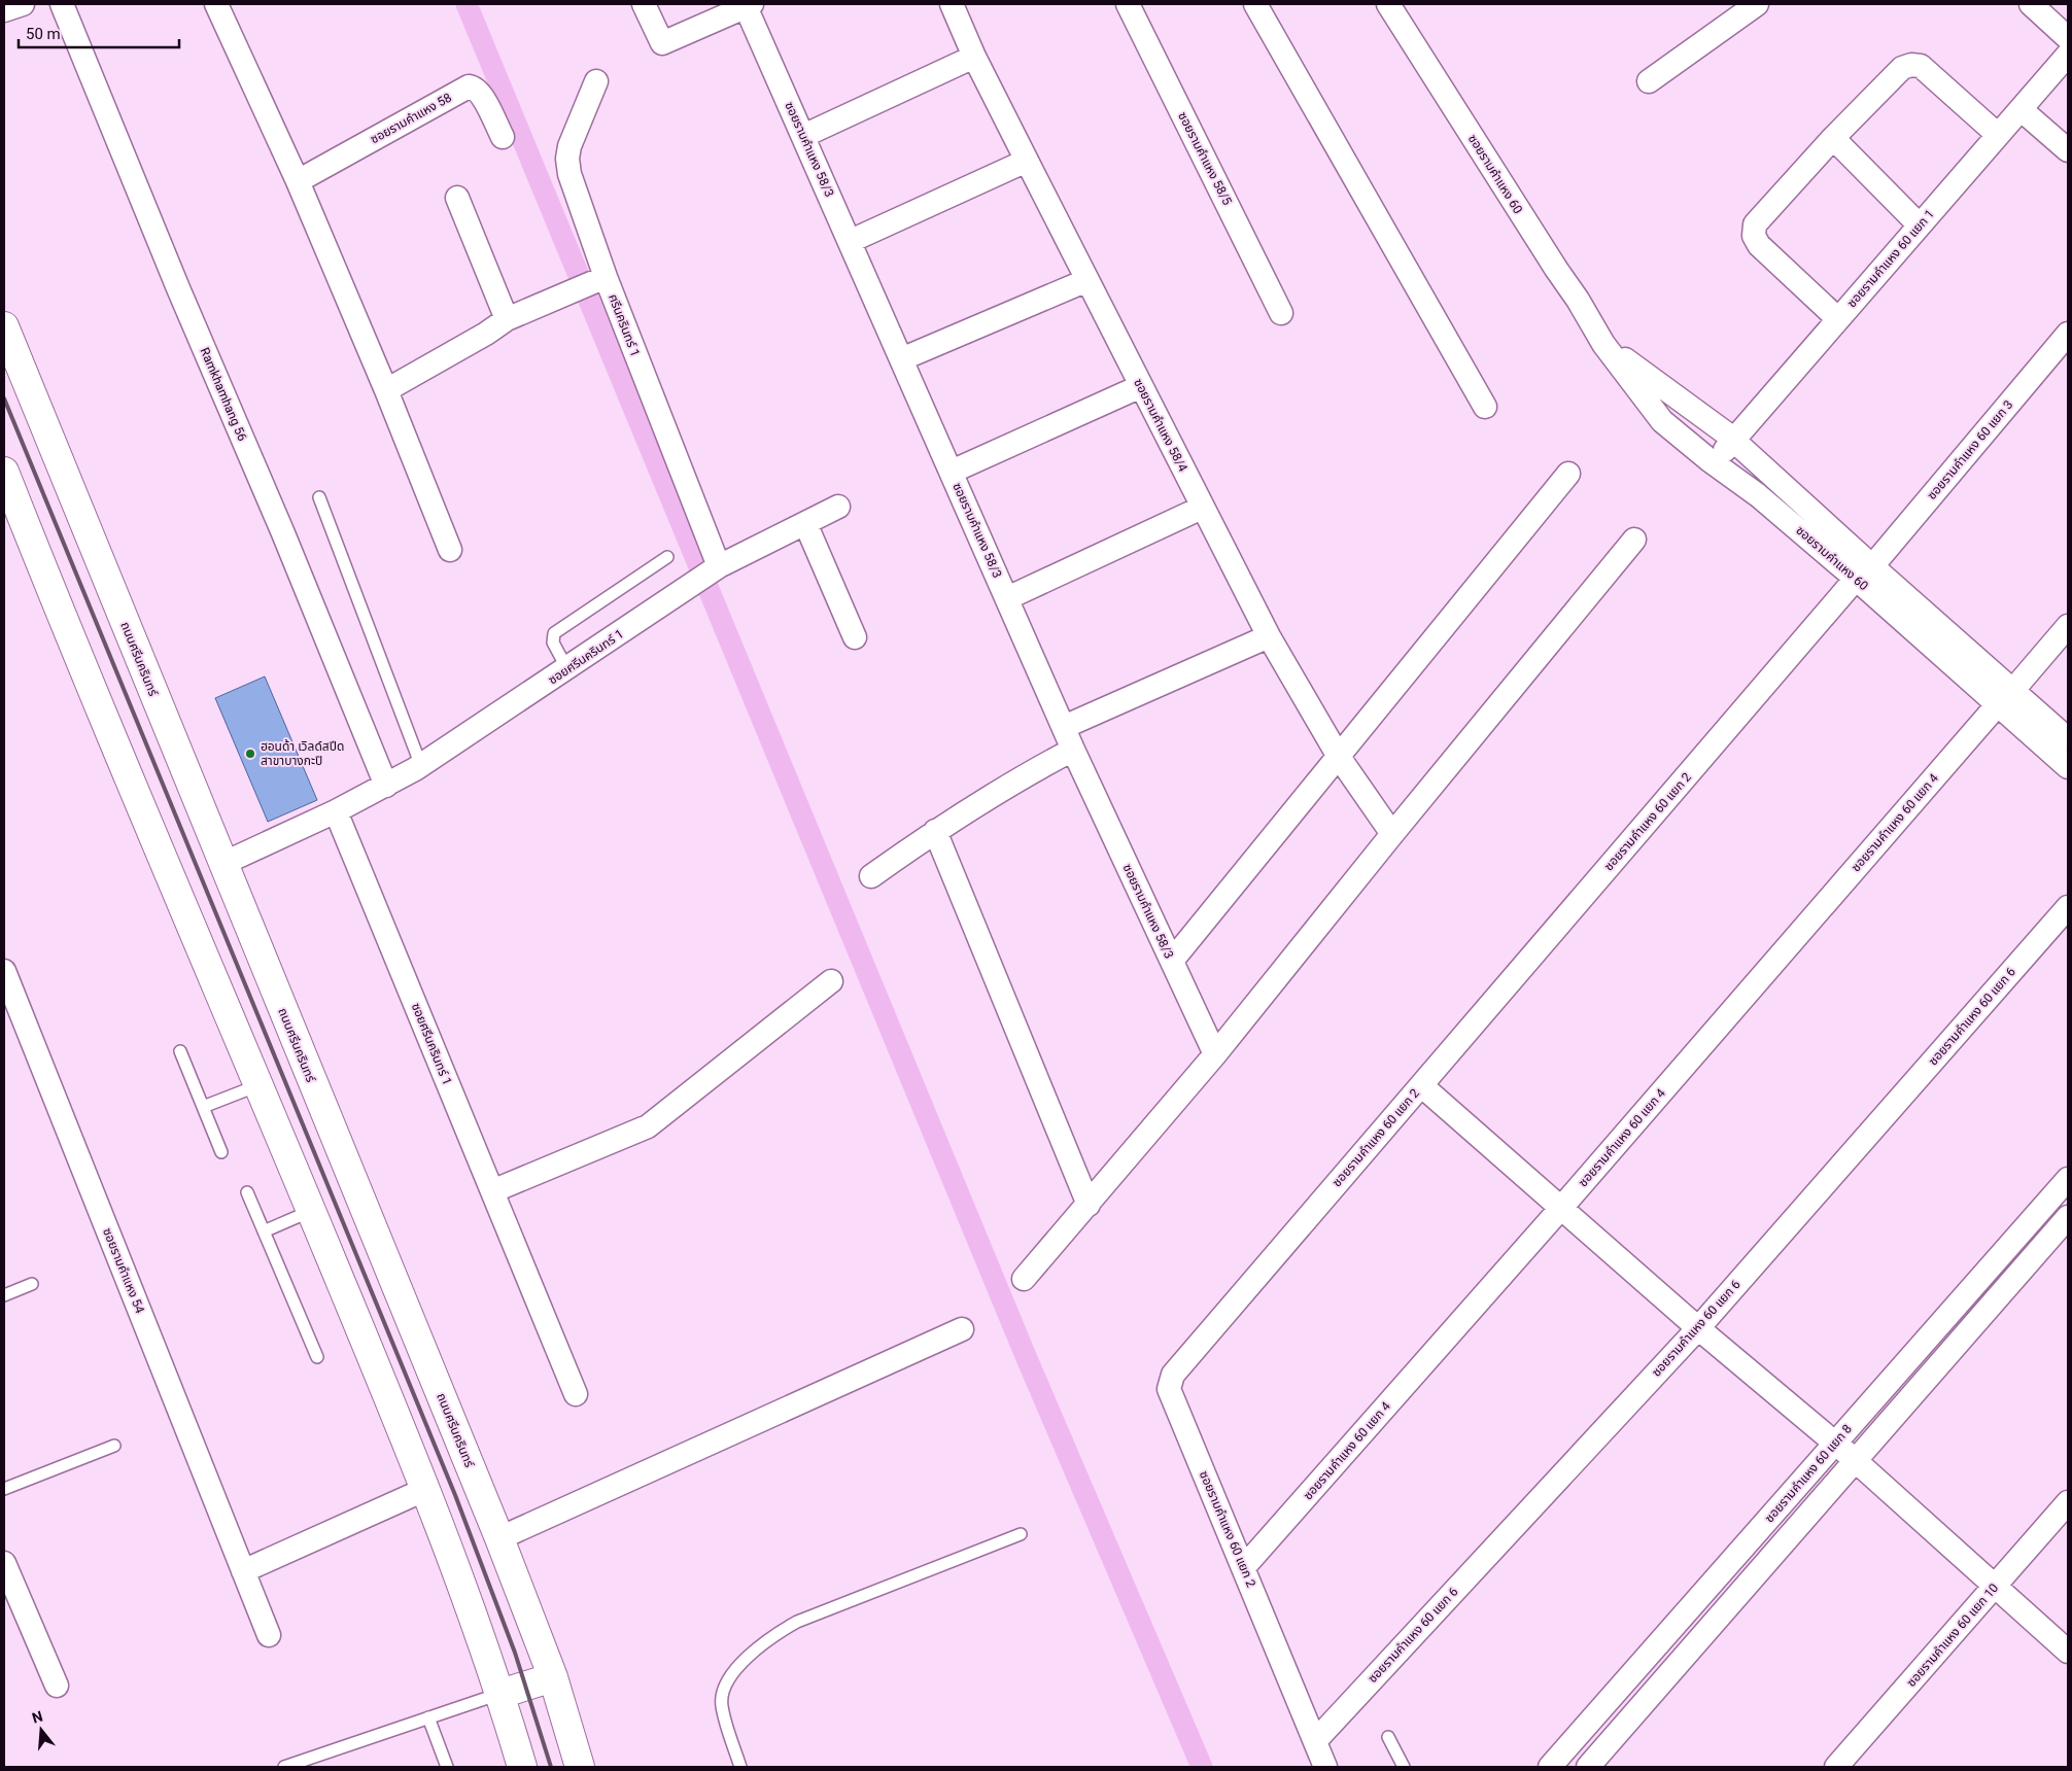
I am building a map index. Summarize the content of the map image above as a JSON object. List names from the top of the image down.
{
  "streets": {
    "main road": ["ถนนศรีนครินทร์"],
    "street": [
      "ซอยรามคำแหง 58",
      "ซอยรามคำแหง 58/3",
      "ซอยรามคำแหง 58/5",
      "ซอยรามคำแหง 60",
      "ซอยรามคำแหง 60 แยก 1",
      "ศรีนครินทร์ 1",
      "Ramkhamhang 56",
      "ซอยรามคำแหง 58/4",
      "ซอยรามคำแหง 60 แยก 3",
      "ซอยศรีนครินทร์ 1",
      "ซอยรามคำแหง 60 แยก 2",
      "ซอยรามคำแหง 60 แยก 4",
      "ซอยรามคำแหง 60 แยก 6",
      "ซอยรามคำแหง 54",
      "ซอยรามคำแหง 60 แยก 8",
      "ซอยรามคำแหง 60 แยก 10"
    ]
  },
  "crossings": [
    ["ซอยรามคำแหง 60", "ซอยรามคำแหง 60 แยก 1"],
    ["ซอยรามคำแหง 60", "ซอยรามคำแหง 60 แยก 3"],
    ["ซอยรามคำแหง 60", "ซอยรามคำแหง 60 แยก 2"],
    ["ซอยรามคำแหง 60", "ซอยรามคำแหง 60 แยก 4"],
    ["ศรีนครินทร์ 1", "ซอยศรีนครินทร์ 1"],
    ["Ramkhamhang 56", "ซอยศรีนครินทร์ 1"],
    ["ซอยรามคำแหง 60 แยก 3", "ซอยรามคำแหง 60 แยก 2"],
    ["ซอยศรีนครินทร์ 1", "ถนนศรีนครินทร์"],
    ["ซอยรามคำแหง 60 แยก 2", "ซอยรามคำแหง 60 แยก 4"],
    ["ซอยรามคำแหง 60 แยก 2", "ซอยรามคำแหง 60 แยก 6"]
  ],
  "places": ["ฮอนด้า เวิลด์สปีด สาขาบางกะปิ"],
  "scale_bar": "50 m",
  "north": "top"
}
